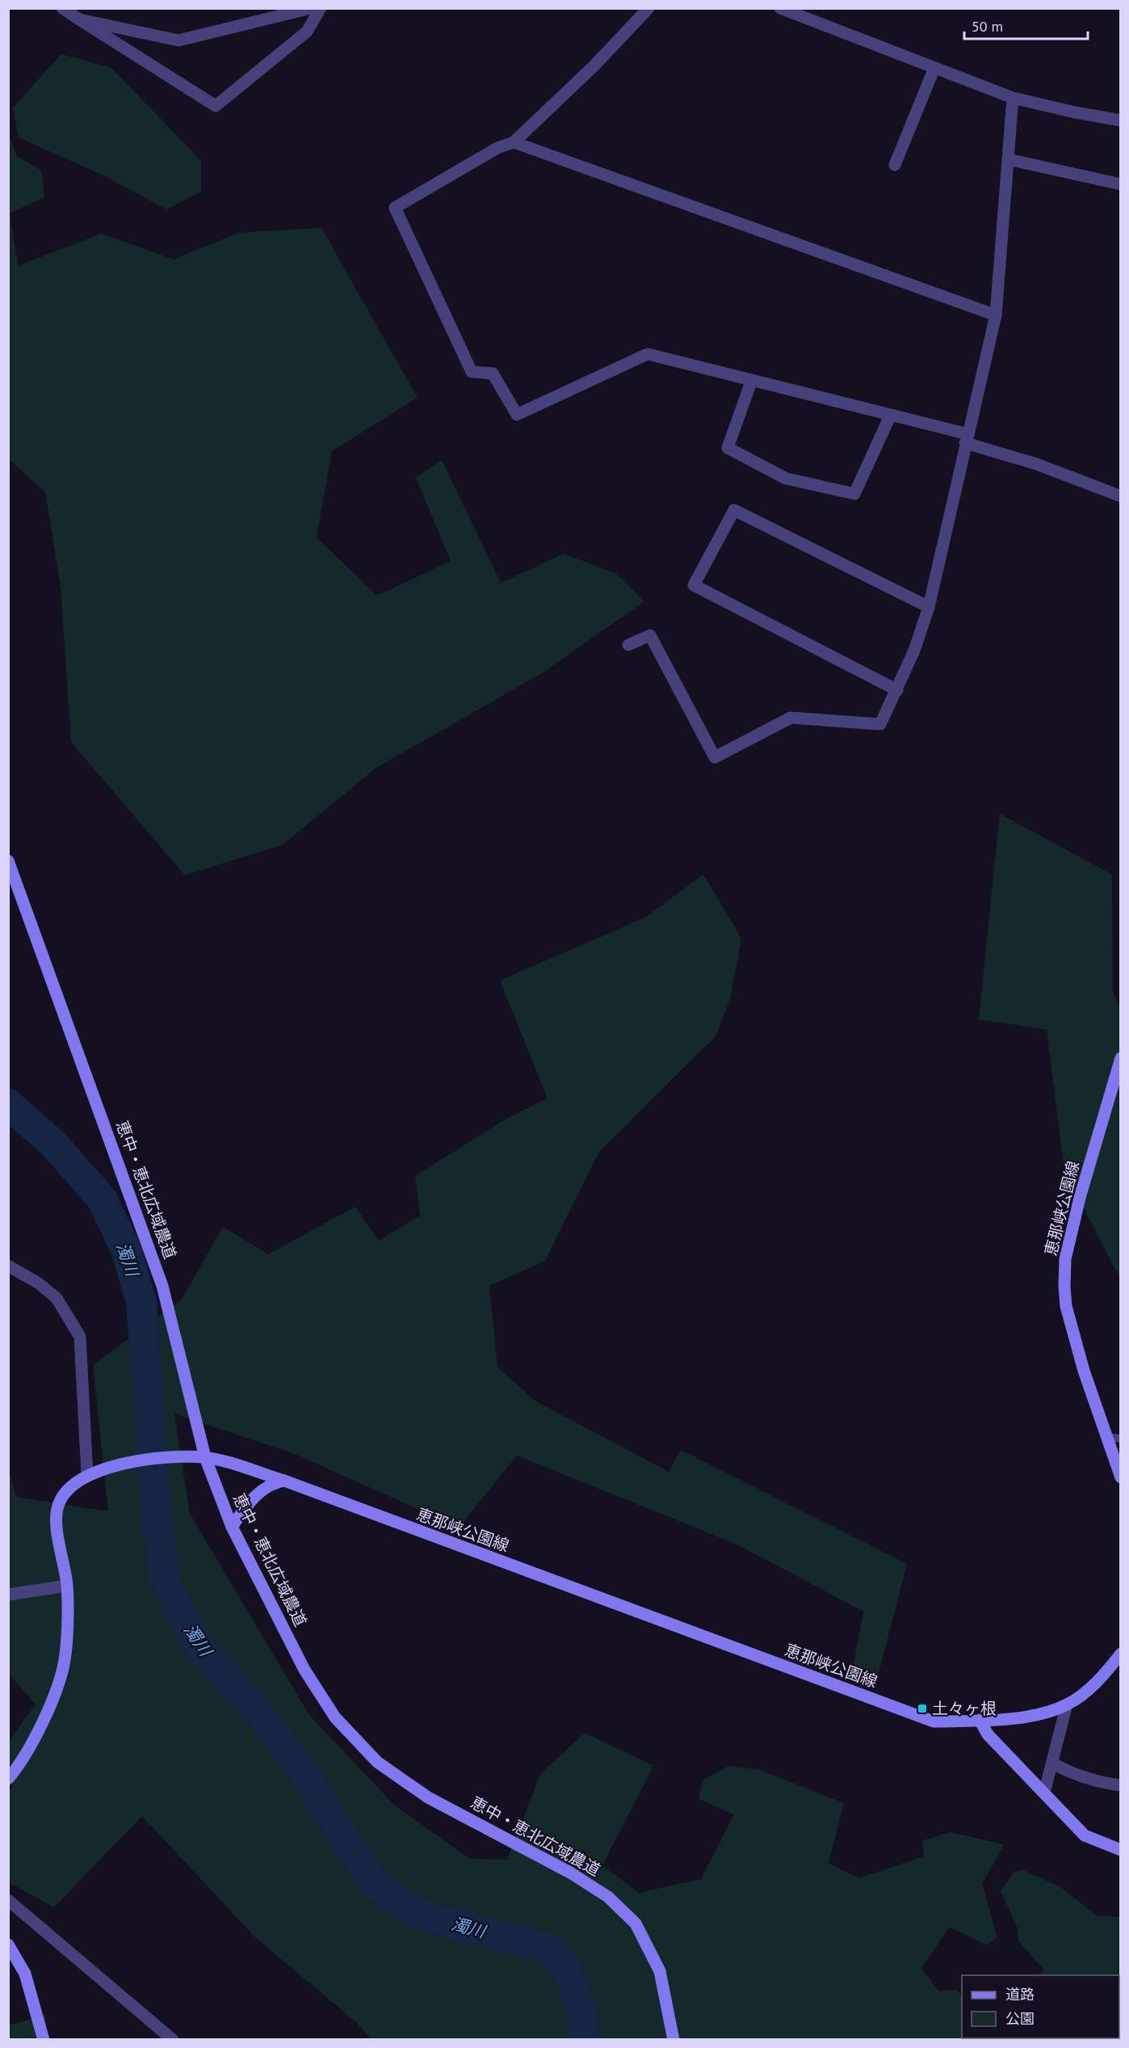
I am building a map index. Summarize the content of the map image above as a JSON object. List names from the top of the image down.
{
  "streets": {
    "main road": ["恵中・恵北広域農道", "恵那峡公園線"]
  },
  "crossings": [
    ["恵中・恵北広域農道", "恵那峡公園線"]
  ],
  "water": ["濁川"],
  "places": {
    "transit": ["土々ヶ根"]
  },
  "legend": ["道路", "公園"],
  "scale_bar": "50 m"
}
